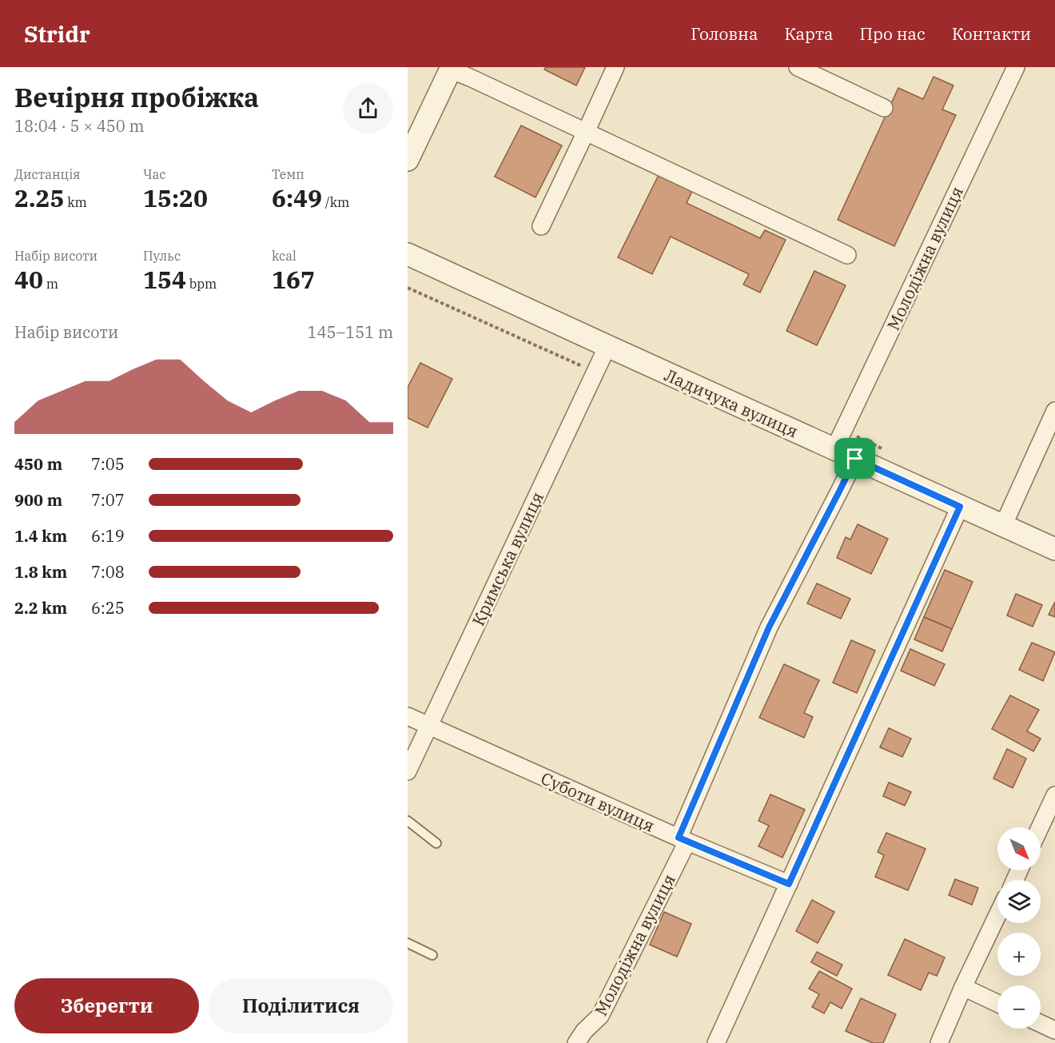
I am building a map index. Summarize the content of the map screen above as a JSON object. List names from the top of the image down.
{
  "streets": {
    "street": [
      "Молодіжна вулиця",
      "Ладичука вулиця",
      "Кримська вулиця",
      "Суботи вулиця"
    ]
  },
  "crossings": [
    ["Молодіжна вулиця", "Ладичука вулиця"],
    ["Молодіжна вулиця", "Суботи вулиця"],
    ["Ладичука вулиця", "Кримська вулиця"],
    ["Кримська вулиця", "Суботи вулиця"]
  ],
  "north": "bottom right",
  "page": {
    "header": "Stridr",
    "nav": [
      "Головна",
      "Карта",
      "Про нас",
      "Контакти"
    ],
    "heading": ["Вечірня пробіжка", "18:04 · 5 × 450 m"],
    "stats": [
      ["Дистанція", "2.25 km"],
      ["Час", "15:20"],
      ["Темп", "6:49 /km"],
      ["Набір висоти", "40 m"],
      ["Пульс", "154 bpm"],
      ["kcal", "167"]
    ],
    "chart": ["Набір висоти", "145–151 m"],
    "list": [
      {
        "name": "450 m",
        "note": "7:05"
      },
      {
        "name": "900 m",
        "note": "7:07"
      },
      {
        "name": "1.4 km",
        "note": "6:19"
      },
      {
        "name": "1.8 km",
        "note": "7:08"
      },
      {
        "name": "2.2 km",
        "note": "6:25"
      }
    ],
    "map_buttons": ["+", "−"],
    "buttons": ["Зберегти", "Поділитися"]
  }
}
